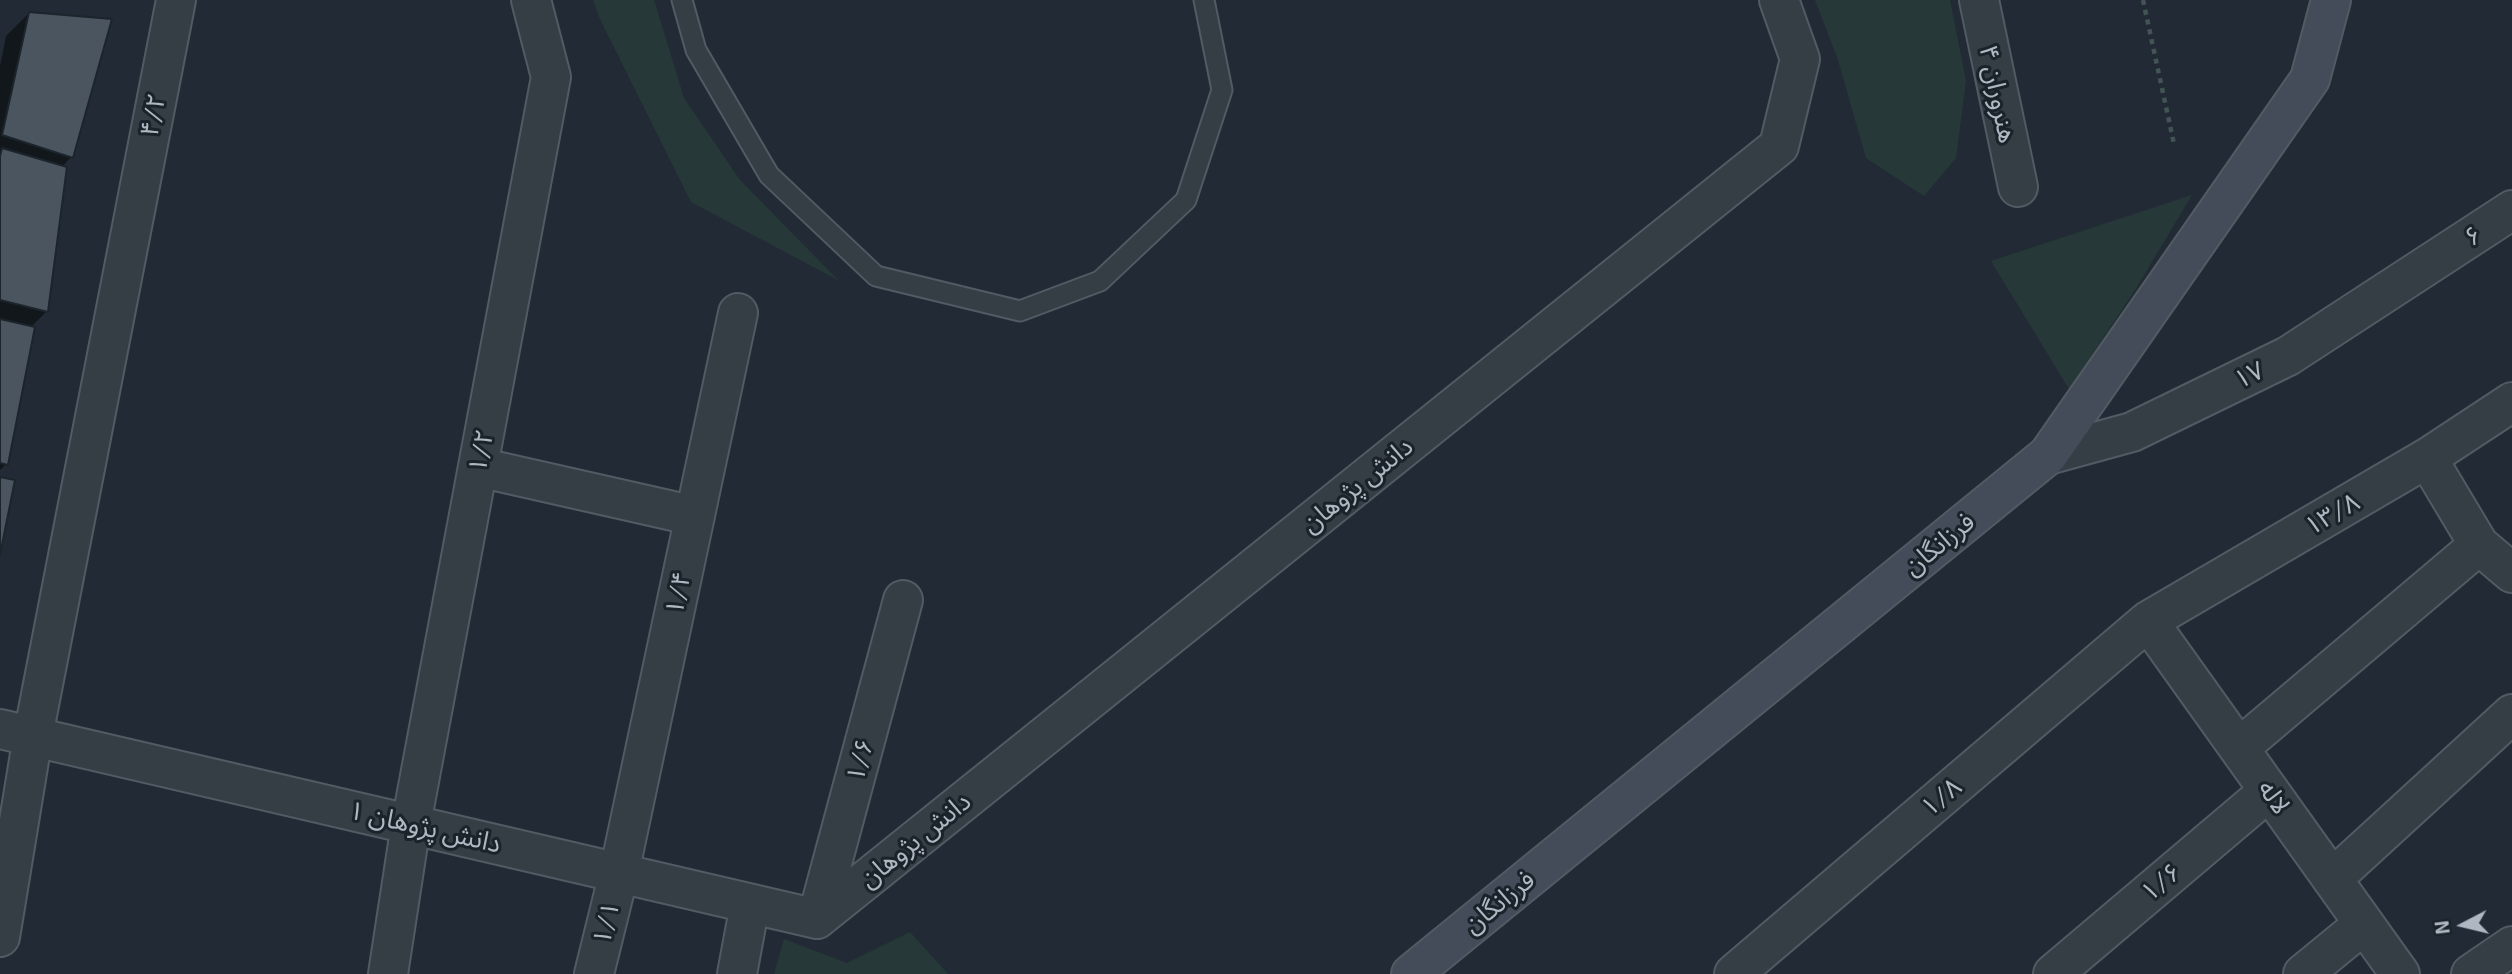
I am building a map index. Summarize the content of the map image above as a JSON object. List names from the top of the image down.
{
  "streets": {
    "street": [
      "هنروران ۴",
      "۴/۲",
      "۶",
      "۱۷",
      "۱/۲",
      "دانش پژوهان",
      "۱۳/۸",
      "فرزانگان",
      "۱/۴",
      "۱/۶",
      "۱/۸",
      "لاله",
      "دانش پژوهان ۱",
      "۱/۱"
    ]
  },
  "crossings": [
    ["۴/۲", "دانش پژوهان ۱"],
    ["۶", "۱۷"],
    ["۱۷", "فرزانگان"],
    ["۱/۲", "دانش پژوهان ۱"],
    ["دانش پژوهان", "۱/۶"],
    ["دانش پژوهان", "دانش پژوهان ۱"],
    ["۱۳/۸", "۱/۸"],
    ["۱۳/۸", "لاله"],
    ["۱/۴", "دانش پژوهان ۱"],
    ["۱/۴", "۱/۱"],
    ["۱/۶", "لاله"],
    ["۱/۶", "دانش پژوهان ۱"],
    ["۱/۸", "لاله"],
    ["دانش پژوهان ۱", "۱/۱"]
  ],
  "north": "left"
}
